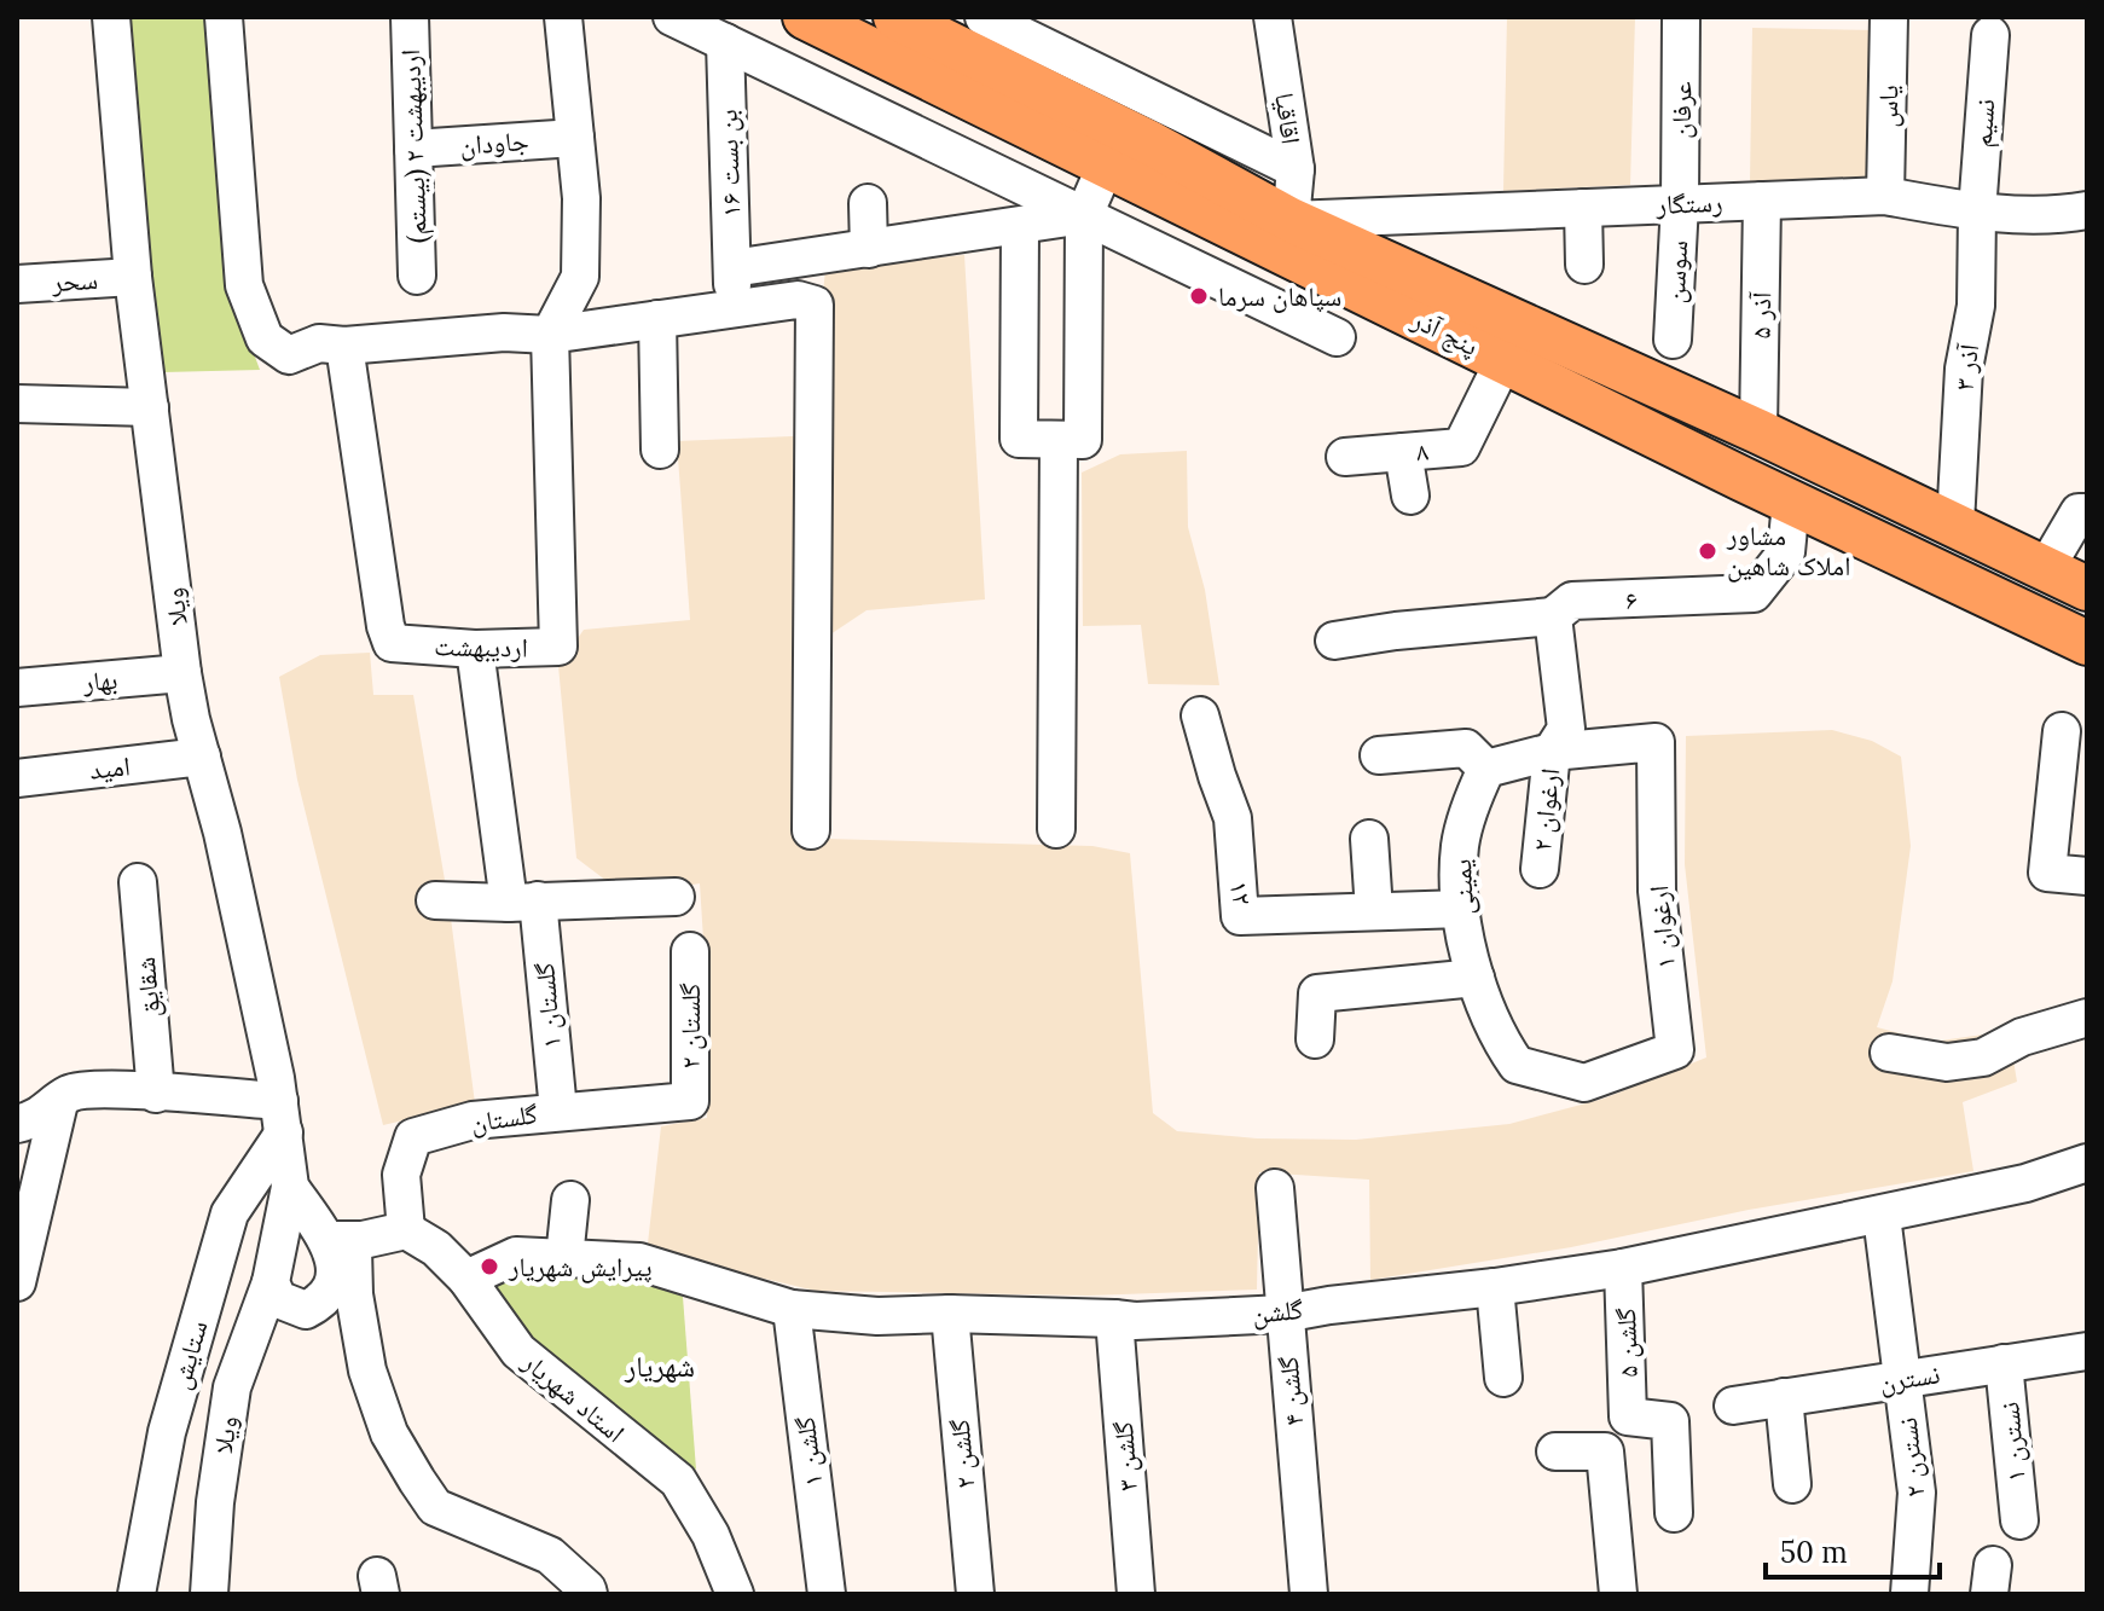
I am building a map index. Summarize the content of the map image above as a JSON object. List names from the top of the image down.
{
  "streets": {
    "main road": ["پنج آذر"],
    "street": [
      "یاس",
      "عرفان",
      "اقاقیا",
      "نسیم",
      "جاودان",
      "اردیبهشت ۲ (بیستم)",
      "بن بست ۱۶",
      "رستگار",
      "سوسن",
      "سحر",
      "آذر ۵",
      "آذر ۳",
      "۸",
      "۶",
      "ویلا",
      "اردیبهشت",
      "بهار",
      "امید",
      "ارغوان ۲",
      "یمینی",
      "۱۲",
      "ارغوان ۱",
      "شقایق",
      "گلستان ۱",
      "گلستان ۲",
      "گلستان",
      "گلشن",
      "گلشن ۵",
      "ستایش",
      "نسترن",
      "گلشن ۴",
      "استاد شهریار",
      "نسترن ۱",
      "گلشن ۱",
      "گلشن ۲",
      "گلشن ۳",
      "نسترن ۲"
    ]
  },
  "crossings": [
    ["یاس", "رستگار"],
    ["عرفان", "رستگار"],
    ["عرفان", "سوسن"],
    ["اقاقیا", "رستگار"],
    ["اقاقیا", "پنج آذر"],
    ["نسیم", "رستگار"],
    ["نسیم", "آذر ۳"],
    ["جاودان", "اردیبهشت ۲ (بیستم)"],
    ["جاودان", "اردیبهشت"],
    ["رستگار", "سوسن"],
    ["رستگار", "آذر ۵"],
    ["رستگار", "پنج آذر"],
    ["رستگار", "آذر ۳"],
    ["سحر", "ویلا"],
    ["آذر ۵", "پنج آذر"],
    ["پنج آذر", "آذر ۳"],
    ["پنج آذر", "۸"],
    ["پنج آذر", "۶"],
    ["ویلا", "بهار"],
    ["ویلا", "امید"],
    ["ویلا", "ستایش"],
    ["اردیبهشت", "گلستان ۱"],
    ["ارغوان ۲", "ارغوان ۱"],
    ["یمینی", "۱۲"],
    ["یمینی", "ارغوان ۱"],
    ["گلستان ۱", "گلستان"],
    ["گلستان ۲", "گلستان"],
    ["گلستان", "استاد شهریار"],
    ["گلشن", "گلشن ۵"],
    ["گلشن", "گلشن ۴"],
    ["گلشن", "استاد شهریار"],
    ["گلشن", "گلشن ۱"],
    ["گلشن", "گلشن ۲"],
    ["گلشن", "گلشن ۳"],
    ["گلشن", "نسترن ۲"],
    ["نسترن", "نسترن ۱"],
    ["نسترن", "نسترن ۲"]
  ],
  "districts": ["شهریار"],
  "places": ["سپاهان سرما", "مشاور املاک شاهین", "پیرایش شهریار"],
  "scale_bar": "50 m"
}
